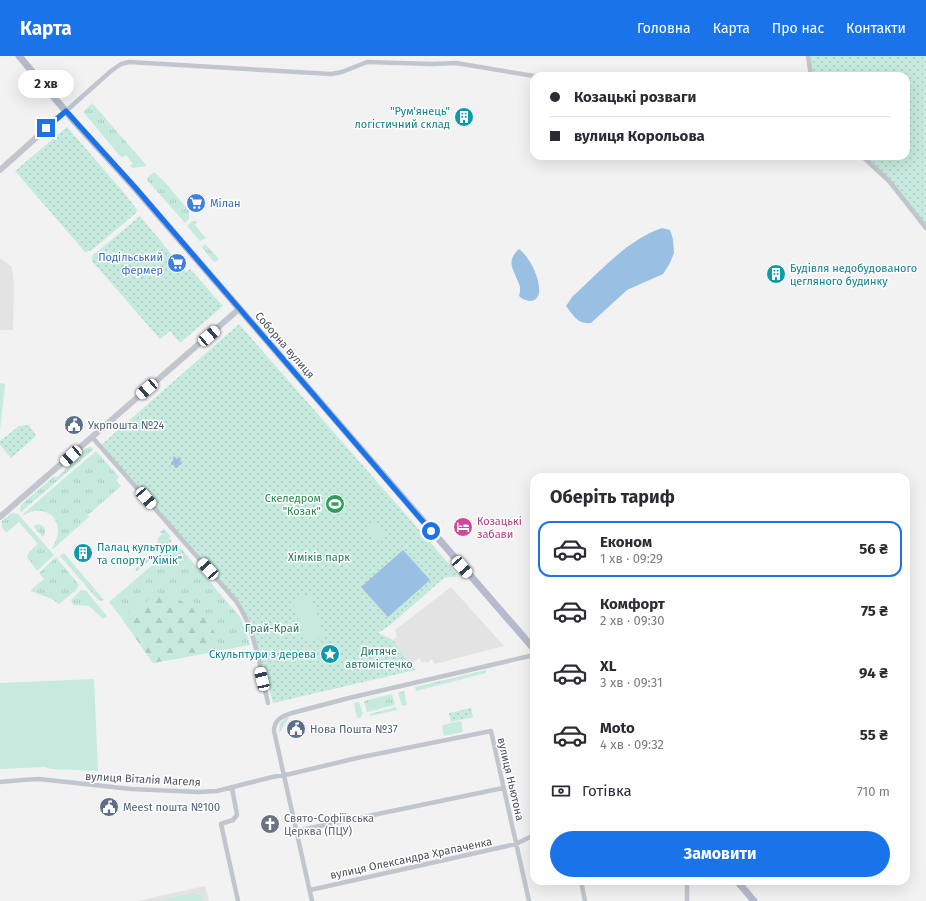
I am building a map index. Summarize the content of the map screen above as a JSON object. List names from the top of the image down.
{
  "streets": {
    "main road": ["Соборна вулиця"],
    "street": ["вулиця Віталія Магеля", "вулиця Ньютона", "вулиця Олександра Храпаченка"]
  },
  "crossings": [
    ["вулиця Віталія Магеля", "вулиця Ньютона"],
    ["вулиця Ньютона", "вулиця Олександра Храпаченка"]
  ],
  "parks": ["Хіміків парк", "Грай-Край", "Дитяче автомістечко"],
  "places": {
    "building": ["\"Рум'янець\" логістичний склад", "Будівля недобудованого цегляного будинку", "Палац культури та спорту \"Хімік\""],
    "supermarket": ["Мілан", "Подільський фермер"],
    "public building": ["Укрпошта №24", "Нова Пошта №37", "Meest пошта №100"],
    "sports": ["Скеледром \"Козак\""],
    "hotel": ["Козацькі забави"],
    "place": ["Скульптури з дерева"],
    "church": ["Свято-Софіївська Церква (ПЦУ)"]
  },
  "page": {
    "header": "Карта",
    "nav": [
      "Головна",
      "Карта",
      "Про нас",
      "Контакти"
    ],
    "bubble": "2 хв",
    "banner": ["Козацькі розваги", "вулиця Корольова"],
    "heading": "Оберіть тариф",
    "list": [
      {
        "name": "Економ",
        "note": "1 хв · 09:29",
        "value": "56 ₴"
      },
      {
        "name": "Комфорт",
        "note": "2 хв · 09:30",
        "value": "75 ₴"
      },
      {
        "name": "XL",
        "note": "3 хв · 09:31",
        "value": "94 ₴"
      },
      {
        "name": "Moto",
        "note": "4 хв · 09:32",
        "value": "55 ₴"
      }
    ],
    "pay": ["Готівка", "710 m"],
    "buttons": "Замовити"
  }
}
